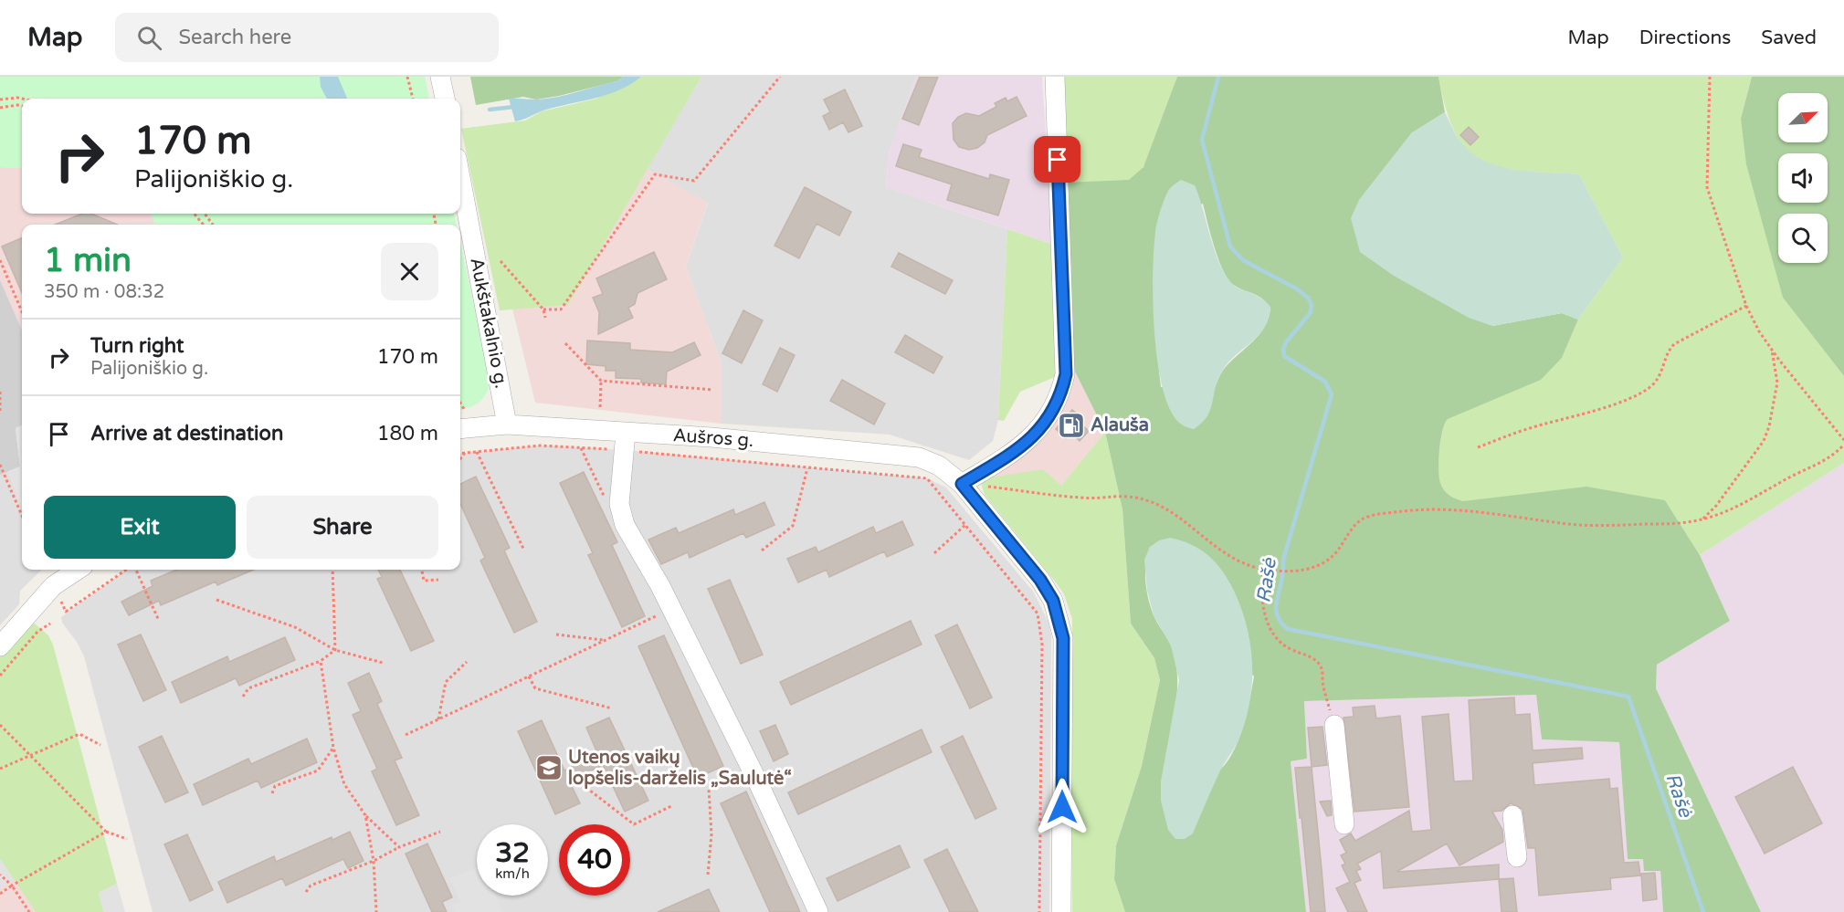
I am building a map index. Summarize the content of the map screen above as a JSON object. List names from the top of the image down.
{
  "streets": {
    "street": ["Aukštakalnio g.", "Aušros g."]
  },
  "crossings": [
    ["Aukštakalnio g.", "Aušros g."]
  ],
  "water": ["Rašė"],
  "places": {
    "fuel station": ["Alauša"],
    "school or university": ["Utenos vaikų lopšelis-darželis „Saulutė“"]
  },
  "north": "top right",
  "page": {
    "header": "Map",
    "search": "Search here",
    "nav": ["Map", "Directions", "Saved"],
    "turn": ["170 m", "Palijoniškio g."],
    "heading": ["1 min", "350 m · 08:32"],
    "list": [
      {
        "name": "Turn right",
        "note": "Palijoniškio g.",
        "value": "170 m"
      },
      {
        "name": "Arrive at destination",
        "value": "180 m"
      }
    ],
    "buttons": ["Exit", "Share"],
    "speed": "32 km/h",
    "limit": "40"
  }
}
